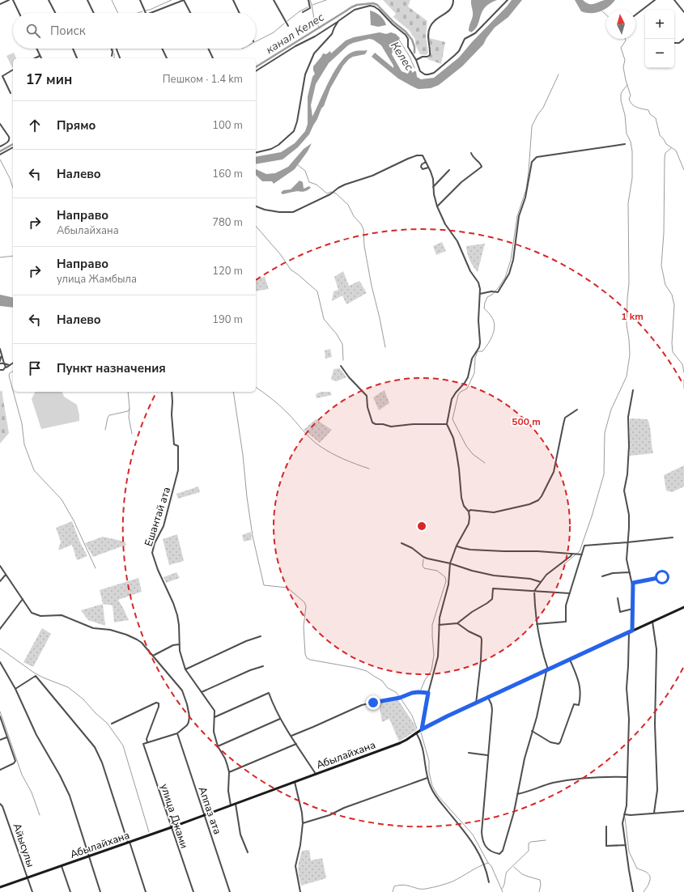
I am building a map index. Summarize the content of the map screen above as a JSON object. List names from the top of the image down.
{
  "streets": {
    "main road": ["Абылайхана"],
    "street": [
      "Ешантай ата",
      "Аппаз ата",
      "улица Джами",
      "Айысулы"
    ]
  },
  "crossings": [
    ["Ешантай ата", "Абылайхана"],
    ["Абылайхана", "Аппаз ата"],
    ["Абылайхана", "улица Джами"],
    ["Абылайхана", "Айысулы"]
  ],
  "water": ["канал Келес", "Келес"],
  "north": "top",
  "page": {
    "map_buttons": ["+", "−"],
    "search": "Поиск",
    "heading": ["17 мин", "Пешком · 1.4 km"],
    "list": [
      ["Прямо", "100 m"],
      ["Налево", "160 m"],
      ["Направо", "Абылайхана", "780 m"],
      ["Направо", "улица Жамбыла", "120 m"],
      ["Налево", "190 m"],
      "Пункт назначения"
    ]
  },
  "rings": ["1 km", "500 m"]
}
